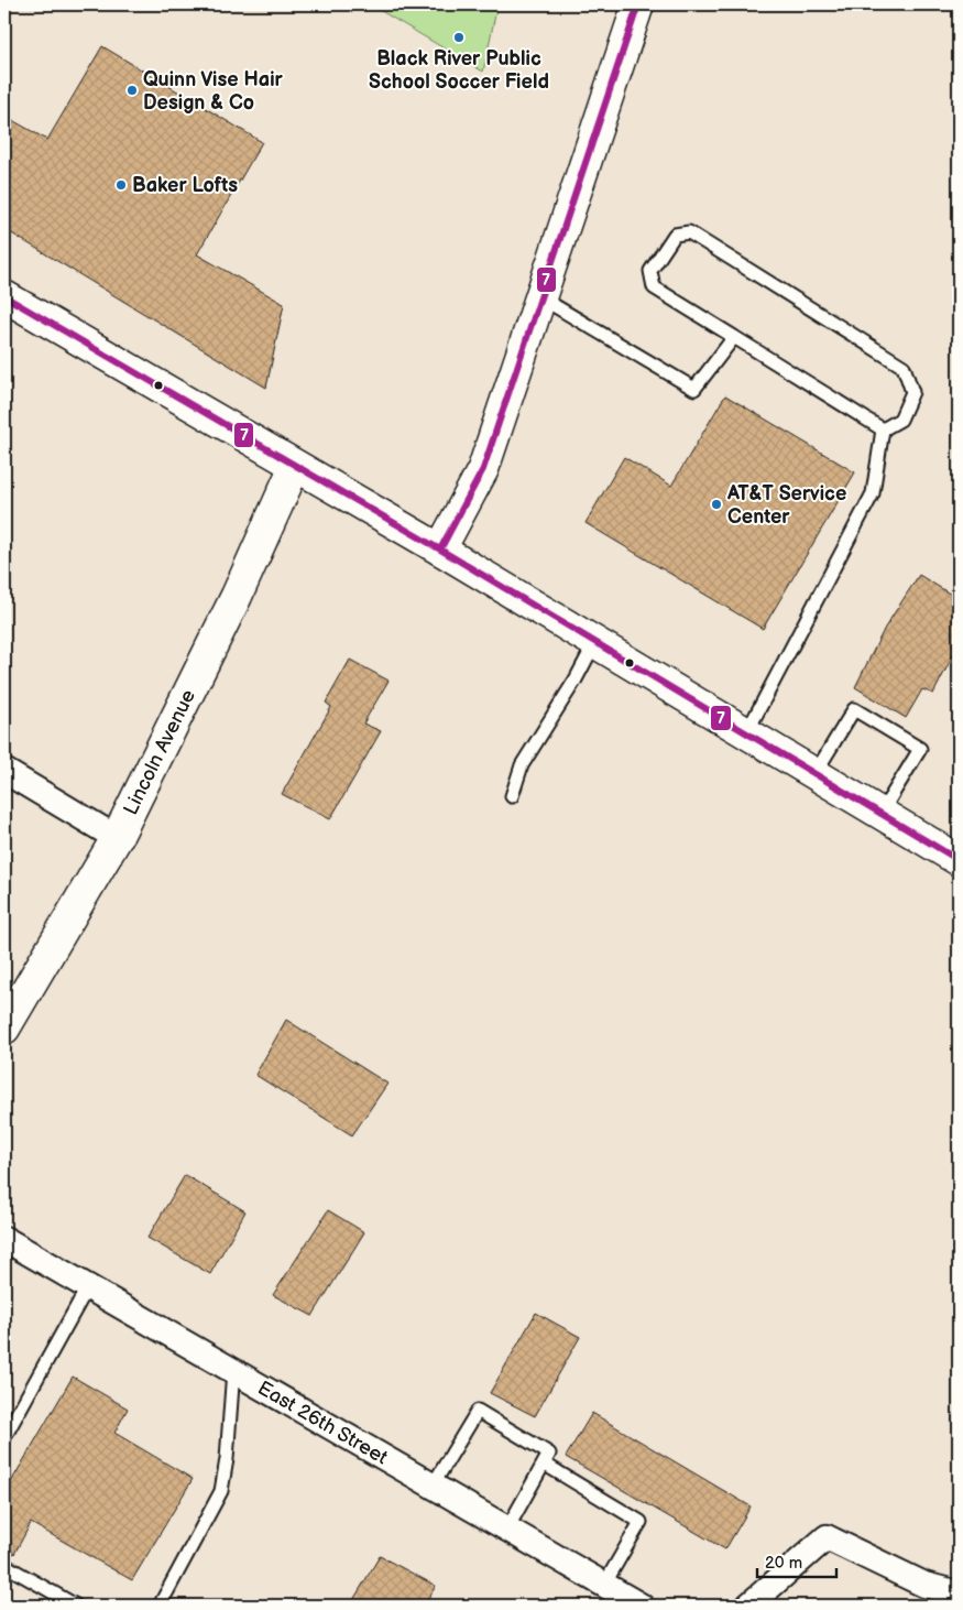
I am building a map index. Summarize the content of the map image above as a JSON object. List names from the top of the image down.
{
  "streets": {
    "street": ["Lincoln Avenue", "East 26th Street"]
  },
  "places": [
    "Black River Public School Soccer Field",
    "Quinn Vise Hair Design & Co",
    "Baker Lofts",
    "AT&T Service Center"
  ],
  "lines": ["transit line 7"],
  "scale_bar": "20 m"
}
